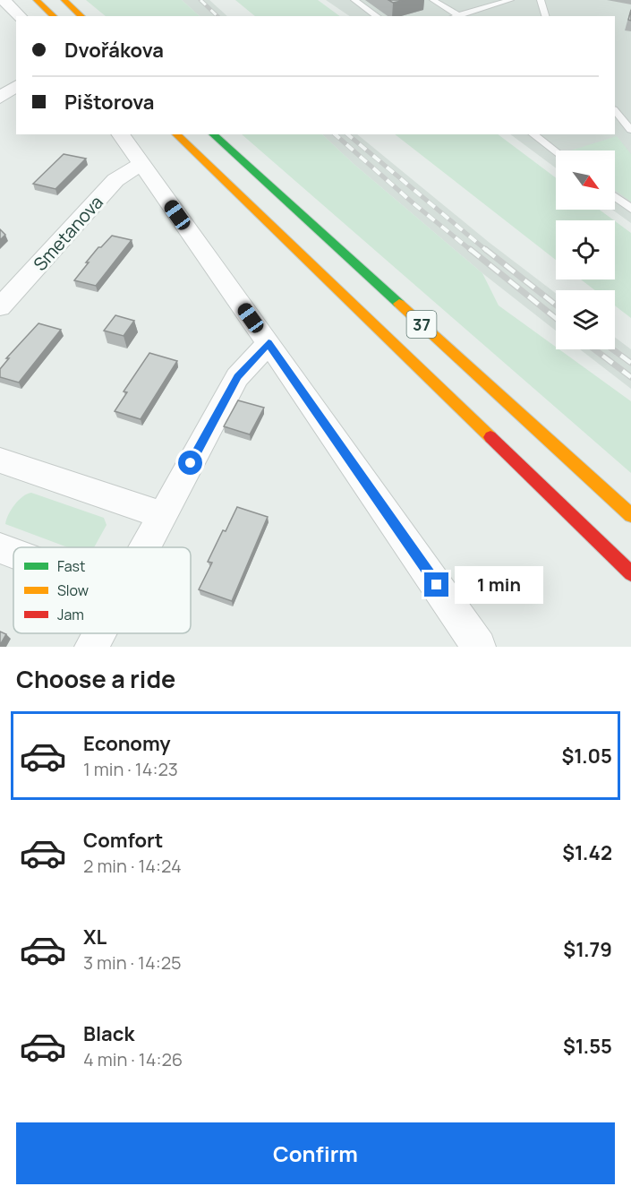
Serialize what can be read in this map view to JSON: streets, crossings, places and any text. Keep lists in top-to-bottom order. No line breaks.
{"streets":{"highway":["37"],"street":["Smetanova"]},"legend":["Fast","Slow","Jam"],"north":"bottom right","page":{"banner":["Dvořákova","Pištorova"],"bubble":"1 min","heading":"Choose a ride","list":[{"name":"Economy","note":"1 min · 14:23","value":"$1.05"},{"name":"Comfort","note":"2 min · 14:24","value":"$1.42"},{"name":"XL","note":"3 min · 14:25","value":"$1.79"},{"name":"Black","note":"4 min · 14:26","value":"$1.55"}],"buttons":"Confirm"}}
